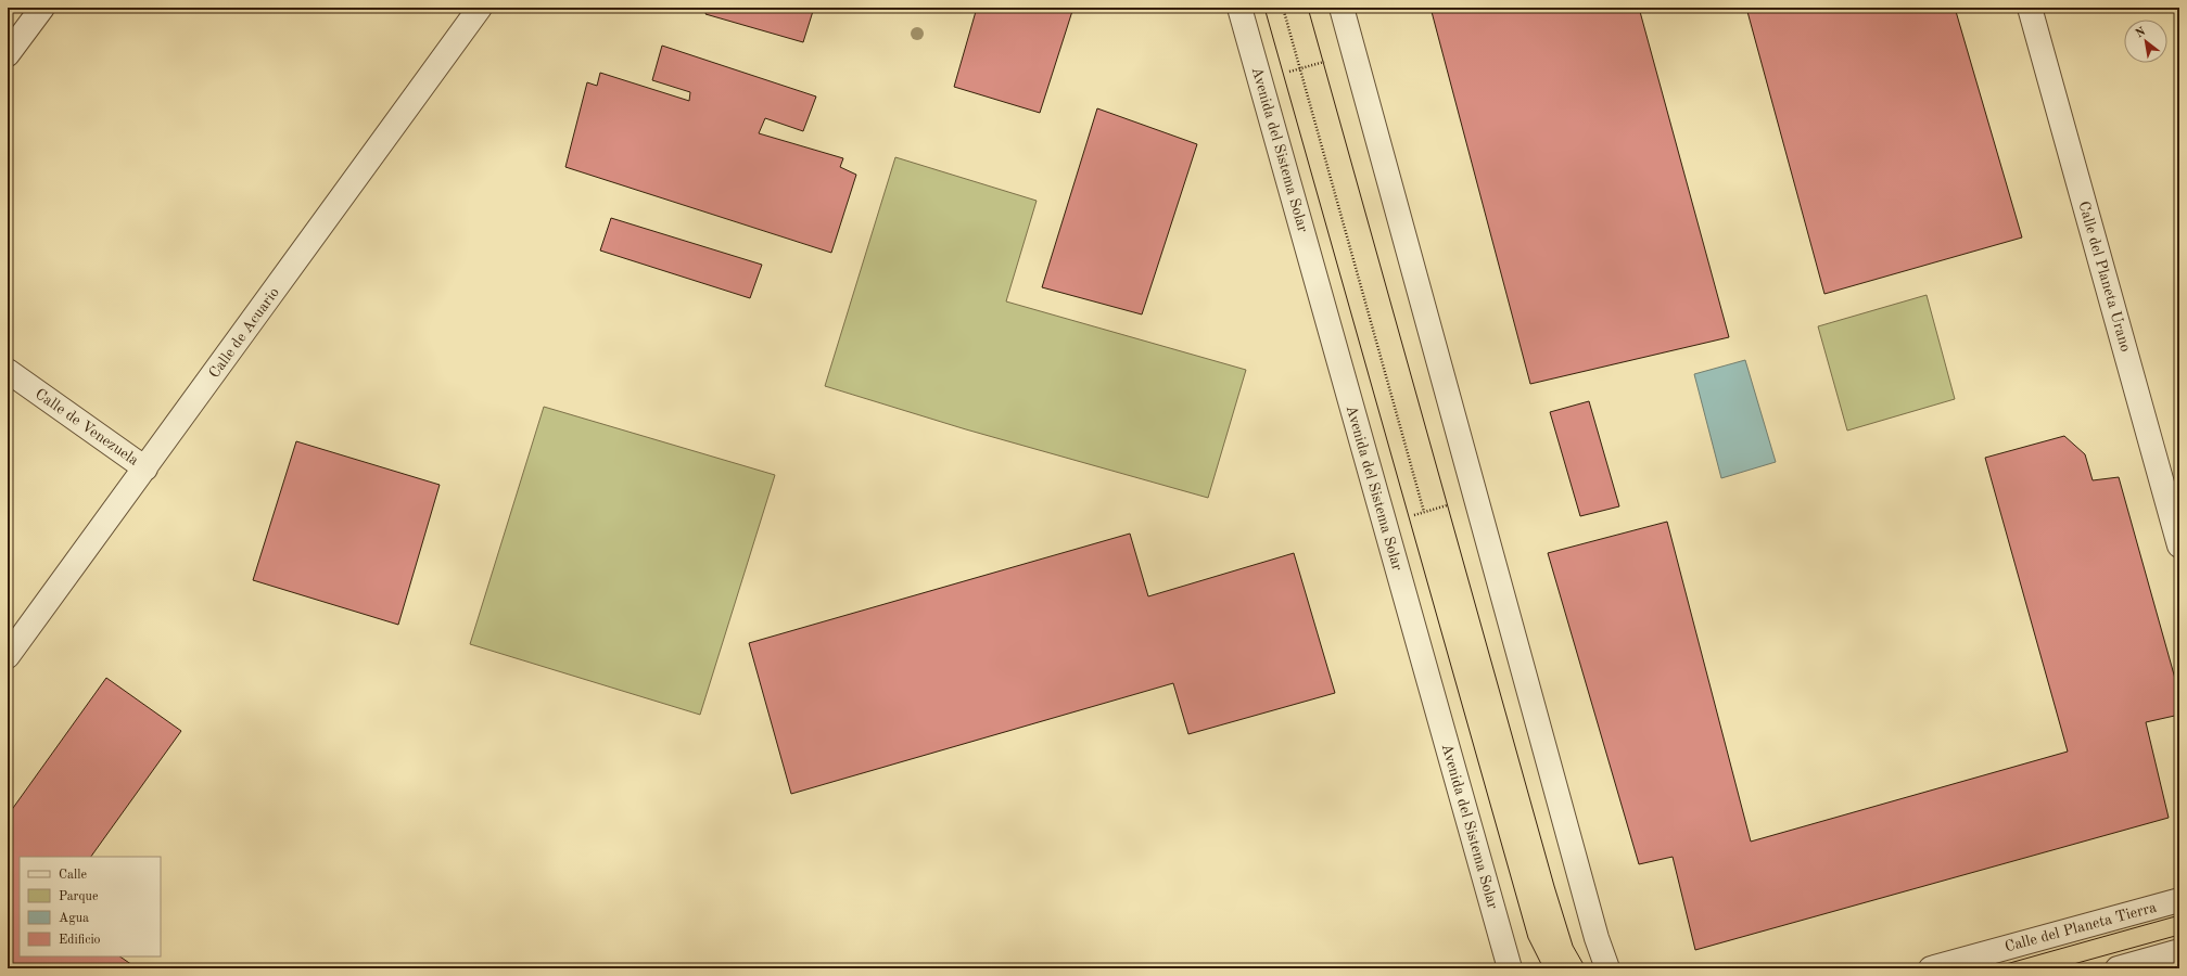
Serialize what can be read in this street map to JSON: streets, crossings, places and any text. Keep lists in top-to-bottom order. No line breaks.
{"streets":{"street":["Avenida del Sistema Solar","Calle del Planeta Urano","Calle de Acuario","Calle de Venezuela","Calle del Planeta Tierra"]},"crossings":[["Calle de Acuario","Calle de Venezuela"]],"legend":["Calle","Parque","Agua","Edificio"],"north":"top left"}
